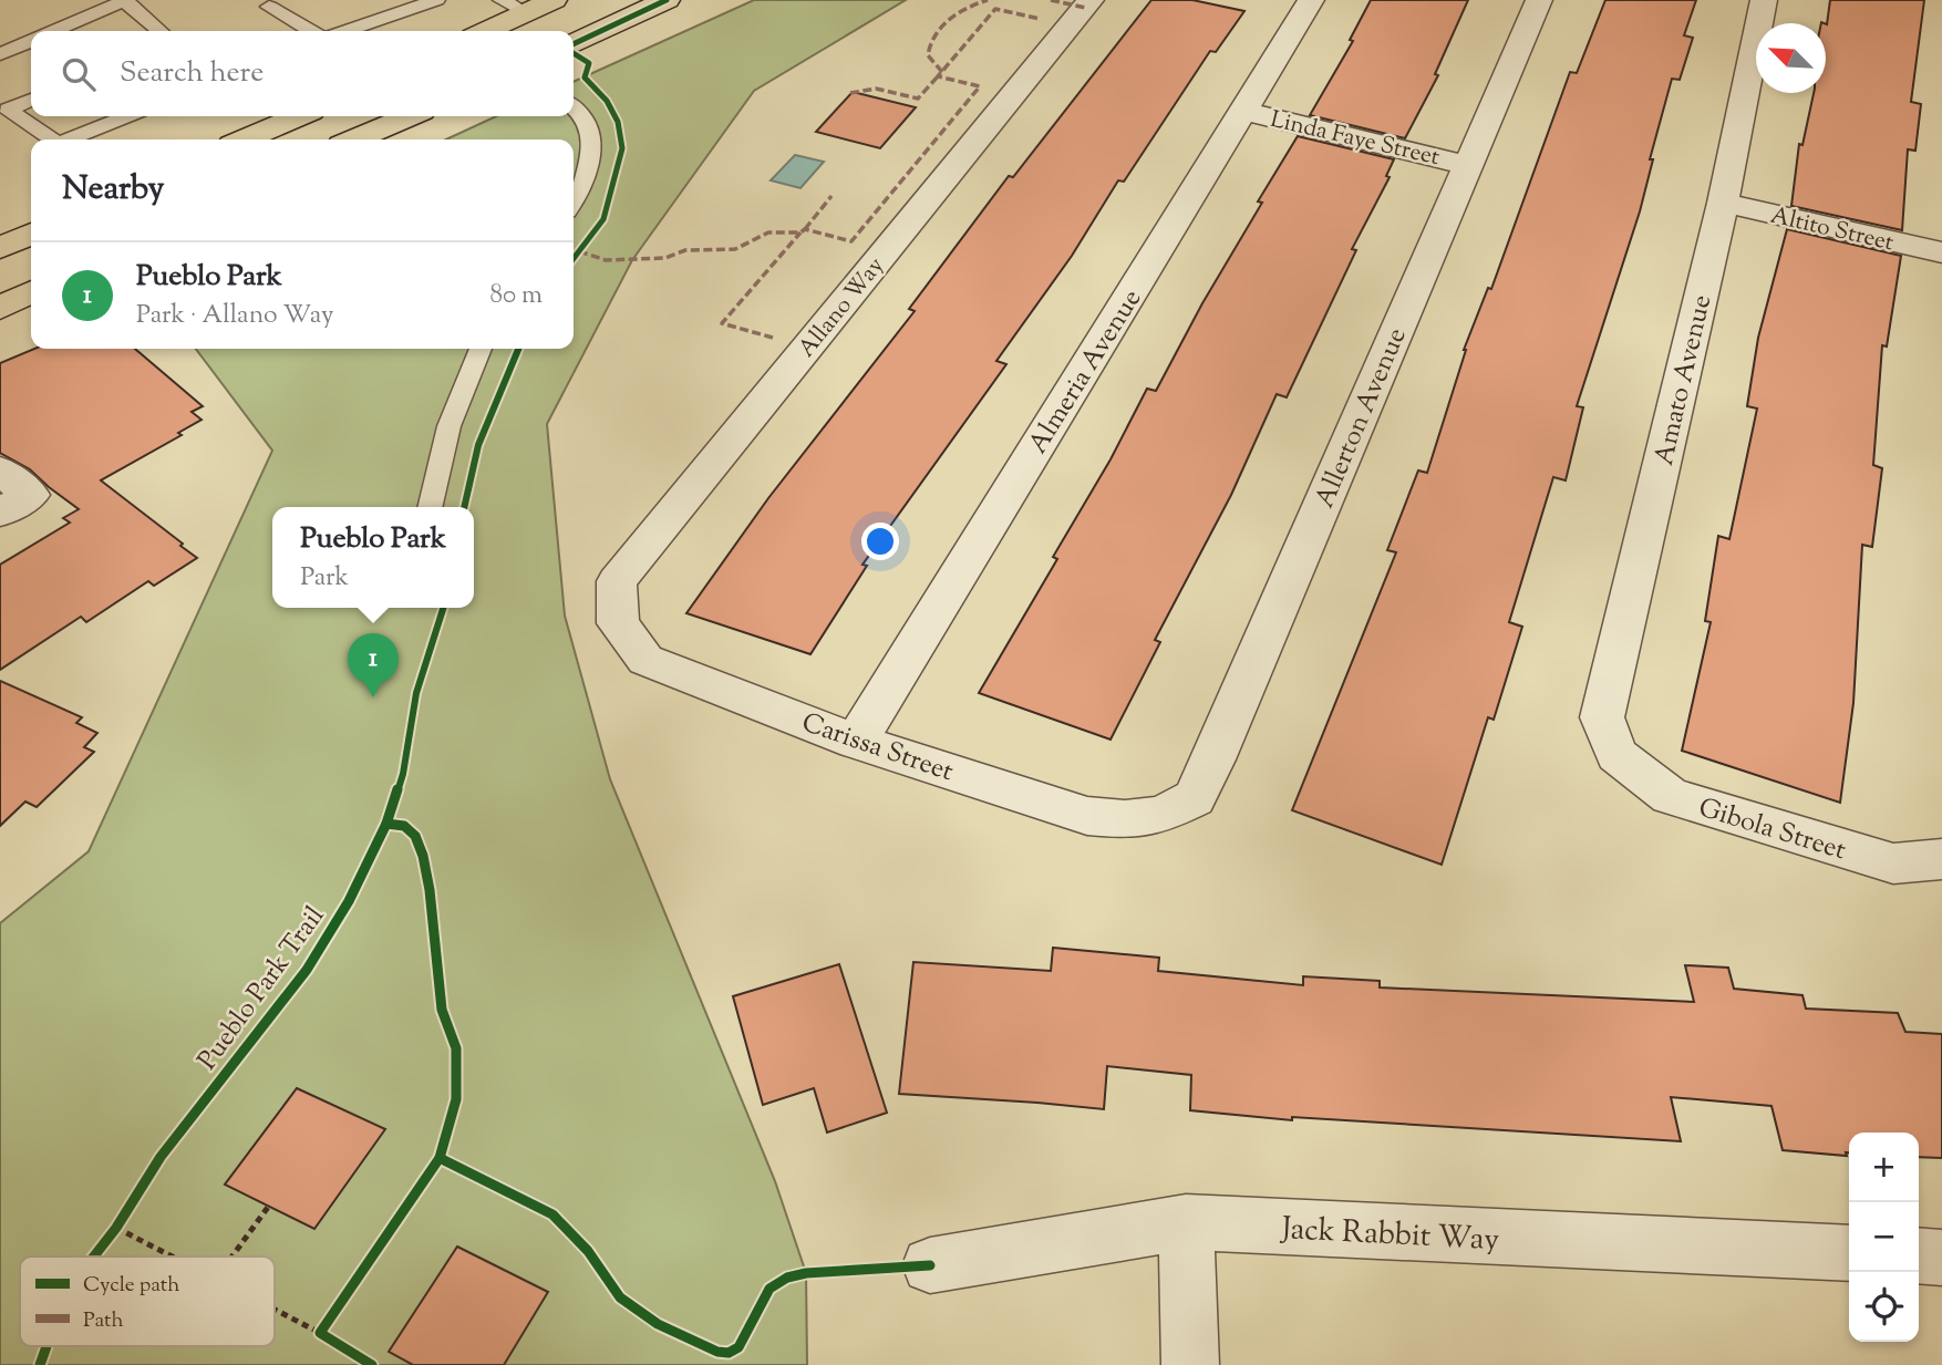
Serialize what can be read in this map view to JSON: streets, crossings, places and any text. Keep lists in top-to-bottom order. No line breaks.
{"streets":{"street":["Linda Faye Street","Altito Street","Allano Way","Almeria Avenue","Amato Avenue","Allerton Avenue","Carissa Street","Gibola Street","Jack Rabbit Way"],"cycle path":["Pueblo Park Trail"]},"crossings":[["Linda Faye Street","Almeria Avenue"],["Linda Faye Street","Allerton Avenue"],["Altito Street","Amato Avenue"],["Allano Way","Carissa Street"],["Almeria Avenue","Carissa Street"],["Amato Avenue","Gibola Street"],["Allerton Avenue","Carissa Street"]],"legend":["Cycle path","Path"],"north":"top left","page":{"search":"Search here","heading":"Nearby","list":[{"mark":"1","name":"Pueblo Park","note":"Park · Allano Way","value":"80 m"}],"popup":["Pueblo Park","Park"],"pins":"1","map_buttons":["+","−"]}}
